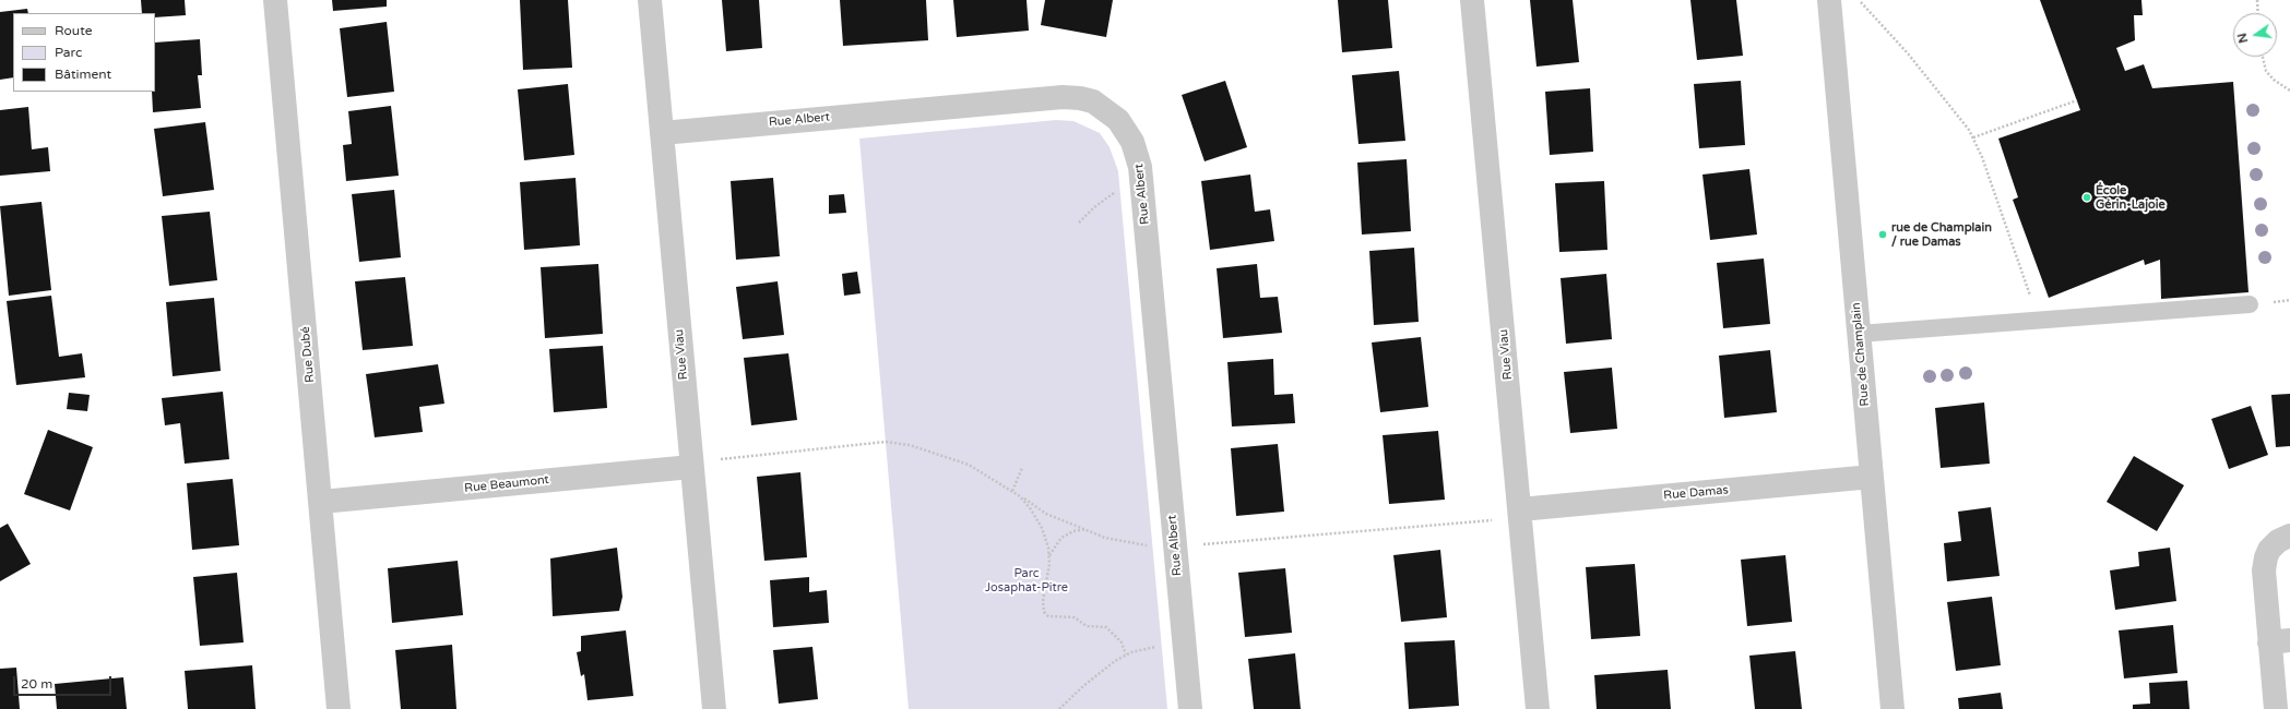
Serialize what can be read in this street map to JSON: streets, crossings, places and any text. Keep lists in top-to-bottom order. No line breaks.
{"streets":{"street":["Rue Albert","Rue Dubé","Rue Viau","Rue de Champlain","Rue Beaumont","Rue Damas"]},"crossings":[["Rue Albert","Rue Viau"],["Rue Dubé","Rue Beaumont"],["Rue Viau","Rue Beaumont"],["Rue Viau","Rue Damas"],["Rue de Champlain","Rue Damas"]],"parks":["Parc Josaphat-Pitre"],"places":["École Gérin-Lajoie","rue de Champlain / rue Damas"],"legend":["Route","Parc","Bâtiment"],"scale_bar":"20 m","north":"left"}
